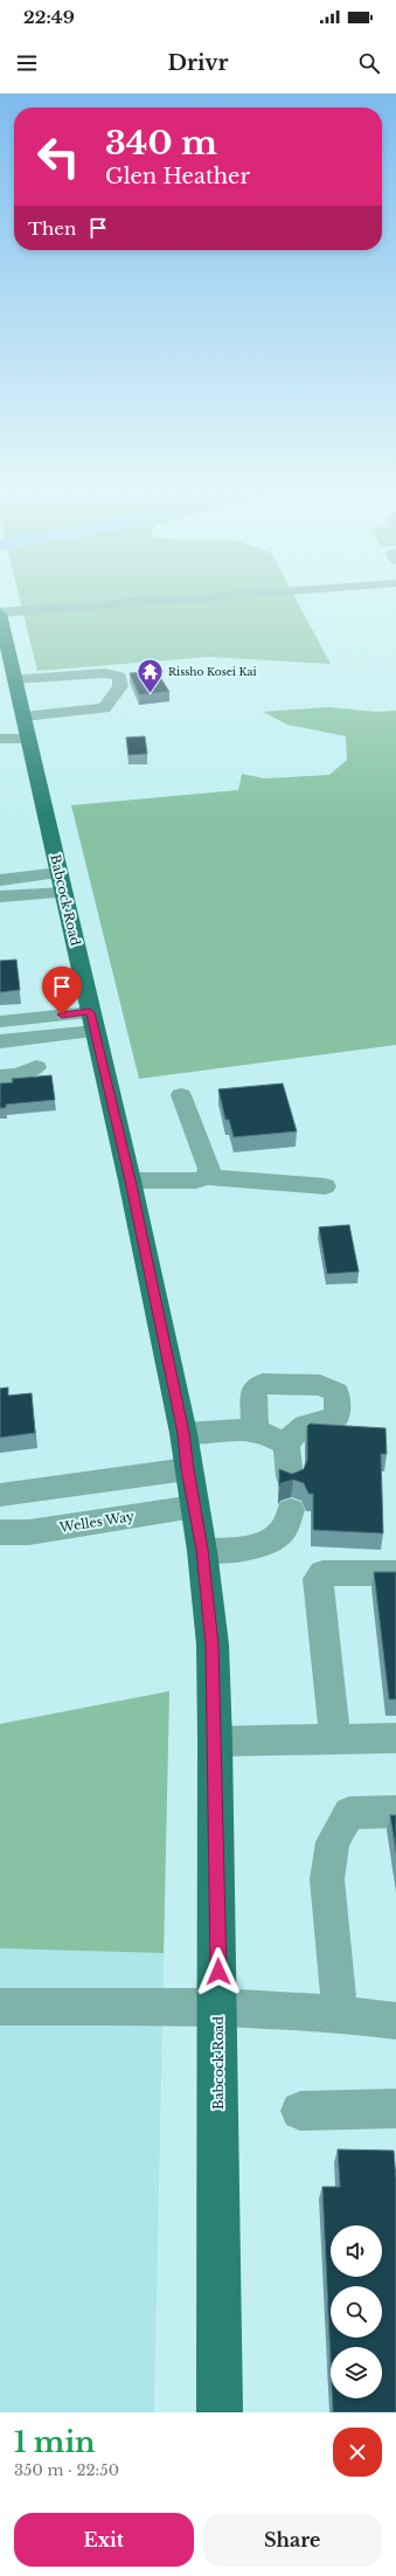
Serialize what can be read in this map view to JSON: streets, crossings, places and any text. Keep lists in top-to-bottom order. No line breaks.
{"streets":{"main road":["Babcock Road"],"street":["Welles Way"]},"crossings":[["Babcock Road","Welles Way"]],"places":{"temple":["Rissho Kosei Kai"]},"page":{"status":"22:49","header":"Drivr","turn":["340 m","Glen Heather"],"then":"Then","heading":["1 min","350 m · 22:50"],"buttons":["Exit","Share"]}}
